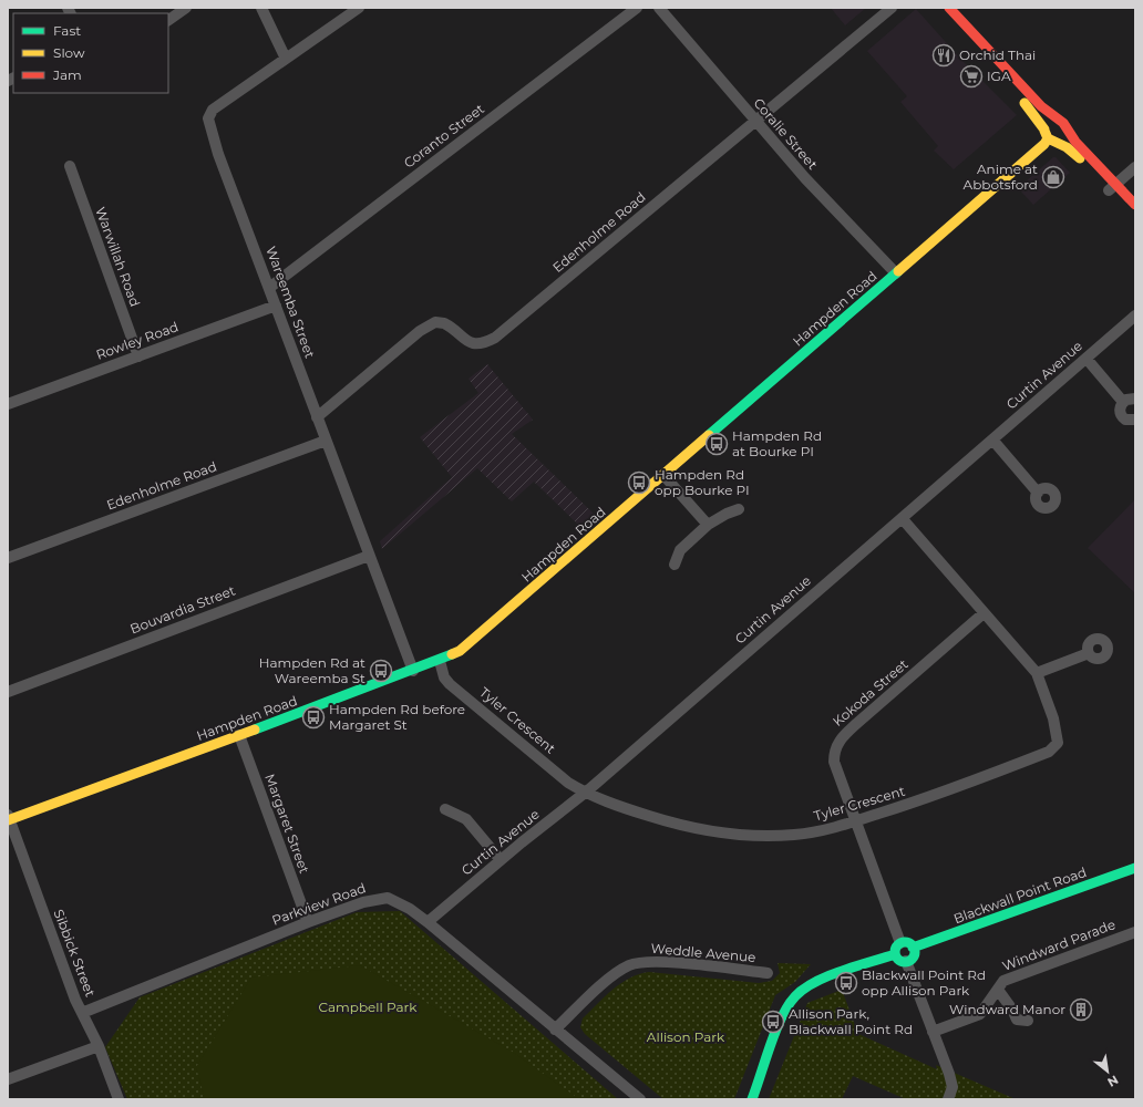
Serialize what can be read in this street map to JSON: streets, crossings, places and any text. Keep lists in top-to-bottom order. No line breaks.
{"streets":{"main road":["Hampden Road","Blackwall Point Road"],"street":["Coralie Street","Coranto Street","Edenholme Road","Warwillah Road","Wareemba Street","Rowley Road","Curtin Avenue","Bouvardia Street","Kokoda Street","Tyler Crescent","Margaret Street","Parkview Road","Windward Parade","Sibbick Street","Weddle Avenue"]},"crossings":[["Coralie Street","Edenholme Road"],["Coralie Street","Hampden Road"],["Coranto Street","Wareemba Street"],["Edenholme Road","Wareemba Street"],["Warwillah Road","Rowley Road"],["Wareemba Street","Hampden Road"],["Wareemba Street","Rowley Road"],["Wareemba Street","Bouvardia Street"],["Hampden Road","Tyler Crescent"],["Hampden Road","Margaret Street"],["Hampden Road","Sibbick Street"],["Curtin Avenue","Tyler Crescent"],["Curtin Avenue","Parkview Road"],["Kokoda Street","Tyler Crescent"],["Kokoda Street","Blackwall Point Road"],["Margaret Street","Parkview Road"],["Parkview Road","Sibbick Street"],["Parkview Road","Weddle Avenue"]],"parks":["Campbell Park","Allison Park"],"places":{"restaurant":["Orchid Thai"],"supermarket":["IGA"],"shop":["Anime at Abbotsford"],"bus stop":["Hampden Rd at Bourke Pl","Hampden Rd opp Bourke Pl","Hampden Rd at Wareemba St","Hampden Rd before Margaret St","Blackwall Point Rd opp Allison Park","Allison Park, Blackwall Point Rd"],"building":["Windward Manor"]},"legend":["Fast","Slow","Jam"],"north":"bottom right"}
